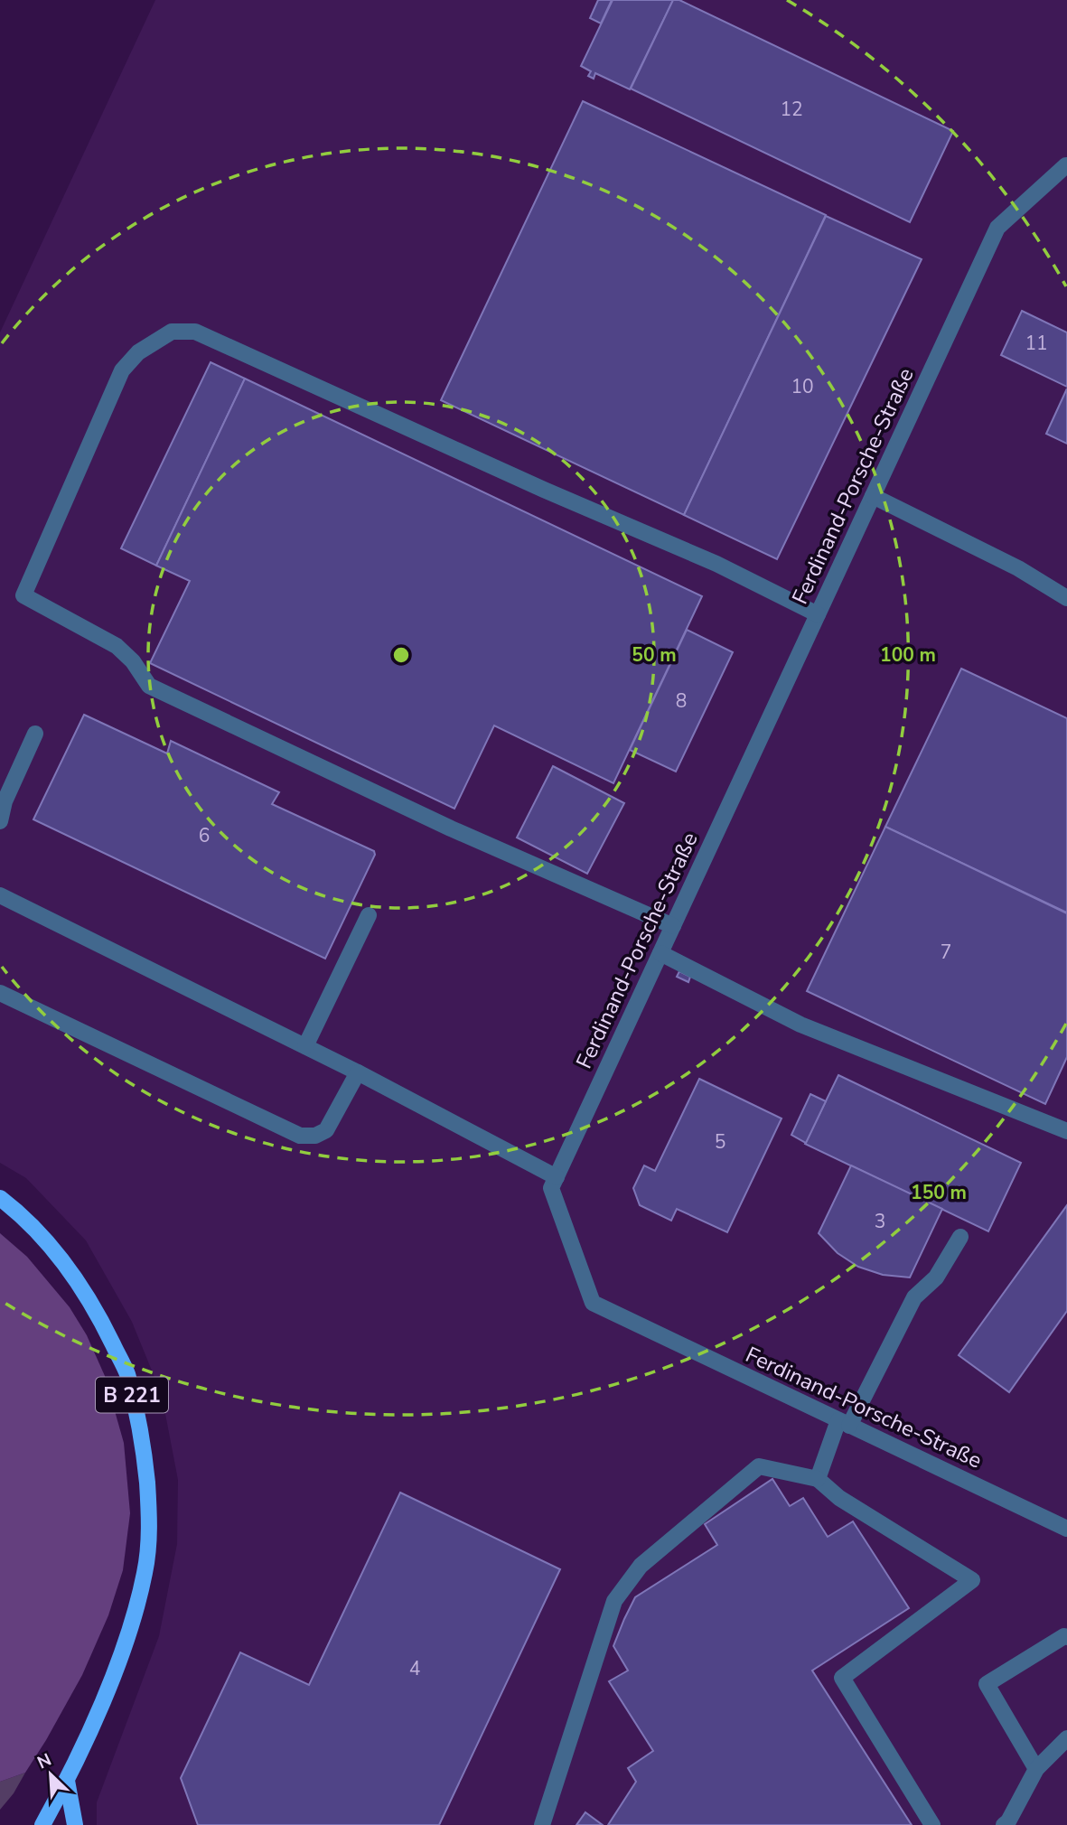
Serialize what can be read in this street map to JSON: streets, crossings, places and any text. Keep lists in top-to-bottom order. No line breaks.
{"streets":{"main road":["B 221"],"street":["Ferdinand-Porsche-Straße"]},"house_numbers":["12","11","10","8","6","7","5","3","4"],"north":"top left","rings":["50 m","100 m","150 m"]}
